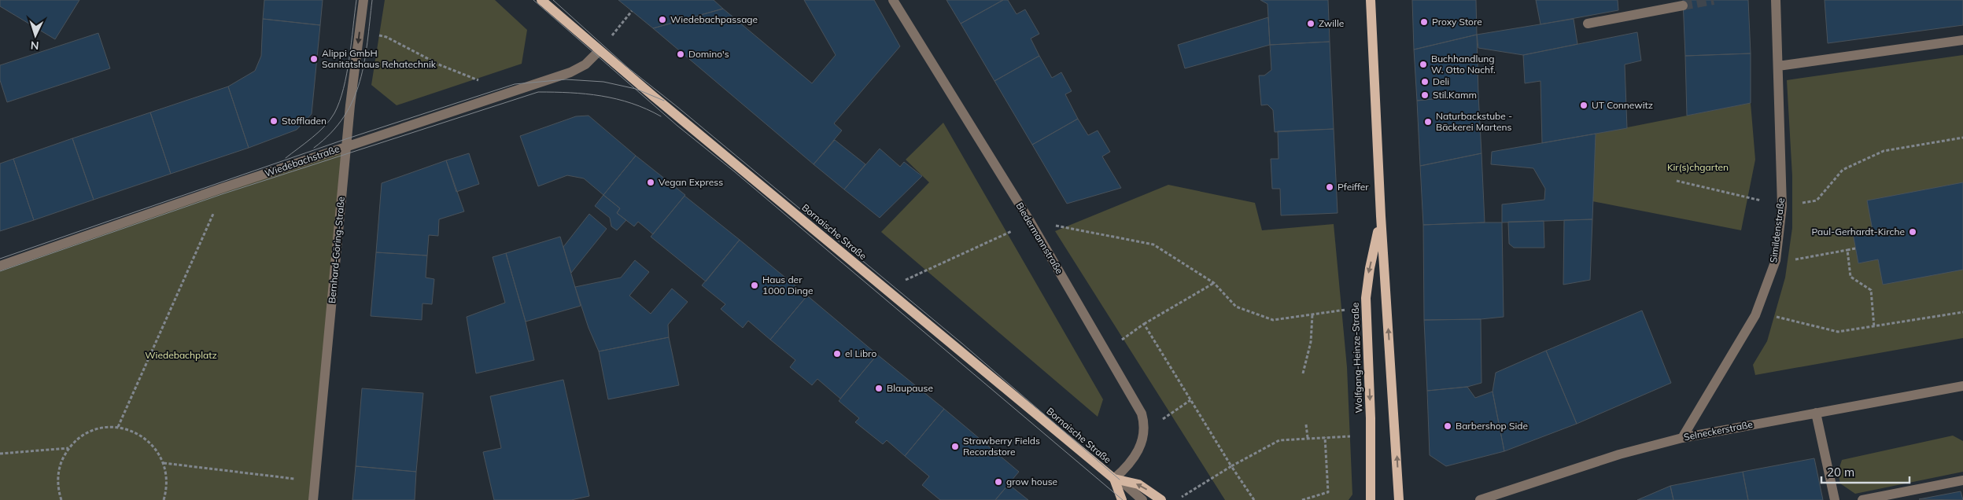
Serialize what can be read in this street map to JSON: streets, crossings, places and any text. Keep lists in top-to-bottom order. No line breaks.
{"streets":{"main road":["Bornaische Straße","Wolfgang-Heinze-Straße"],"street":["Wiedebachstraße","Simildenstraße","Biedermannstraße","Bernhard-Göring-Straße","Selneckerstraße"]},"crossings":[["Wiedebachstraße","Bornaische Straße"],["Wiedebachstraße","Bernhard-Göring-Straße"],["Simildenstraße","Selneckerstraße"],["Bornaische Straße","Biedermannstraße"]],"parks":["Kir(s)chgarten","Wiedebachplatz"],"places":["Wiedebachpassage","Proxy Store","Zwille","Domino's","Alippi GmbH Sanitätshaus Rehatechnik","Buchhandlung W. Otto Nachf.","Deli","Stil.Kamm","UT Connewitz","Stoffladen","Naturbackstube - Bäckerei Martens","Vegan Express","Pfeiffer","Paul-Gerhardt-Kirche","Haus der 1000 Dinge","el Libro","Blaupause","Barbershop Side","Strawberry Fields Recordstore","grow house"],"scale_bar":"20 m","north":"bottom"}
